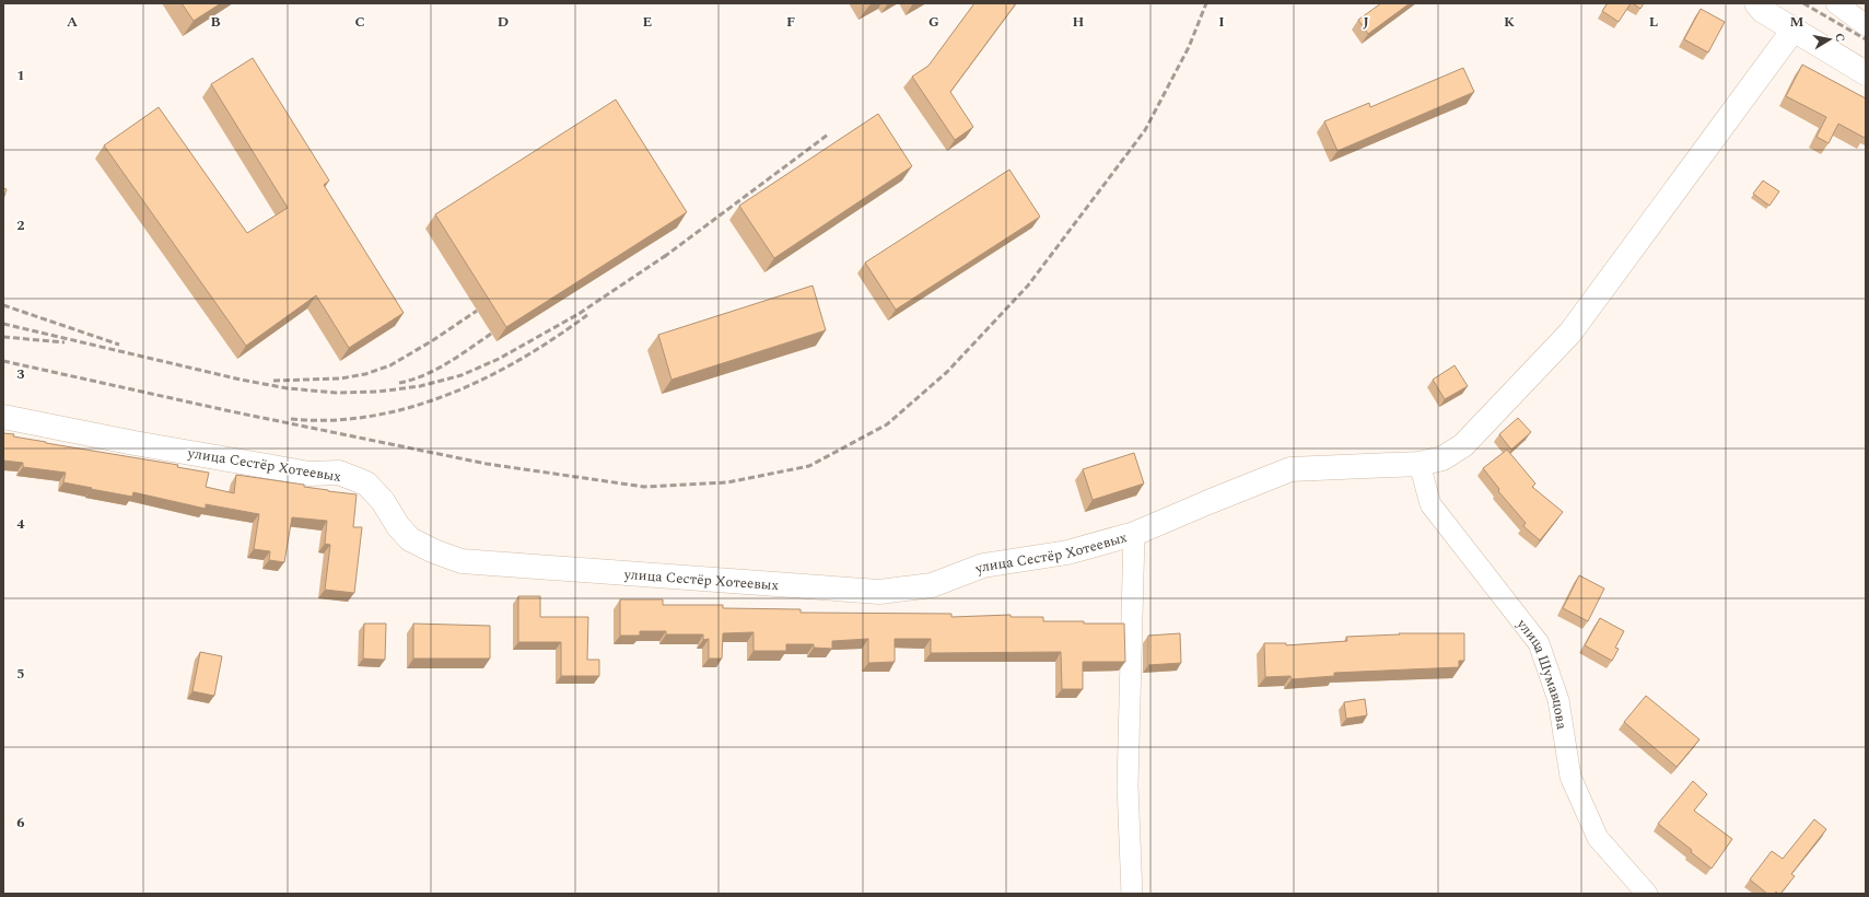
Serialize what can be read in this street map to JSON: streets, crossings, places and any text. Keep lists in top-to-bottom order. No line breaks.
{"streets":{"street":["улица Сестёр Хотеевых","улица Шумавцова"]},"crossings":[["улица Сестёр Хотеевых","улица Шумавцова"]],"north":"right","grid":{"columns":["A","B","C","D","E","F","G","H","I","J","K","L","M"],"rows":["1","2","3","4","5","6"]}}
